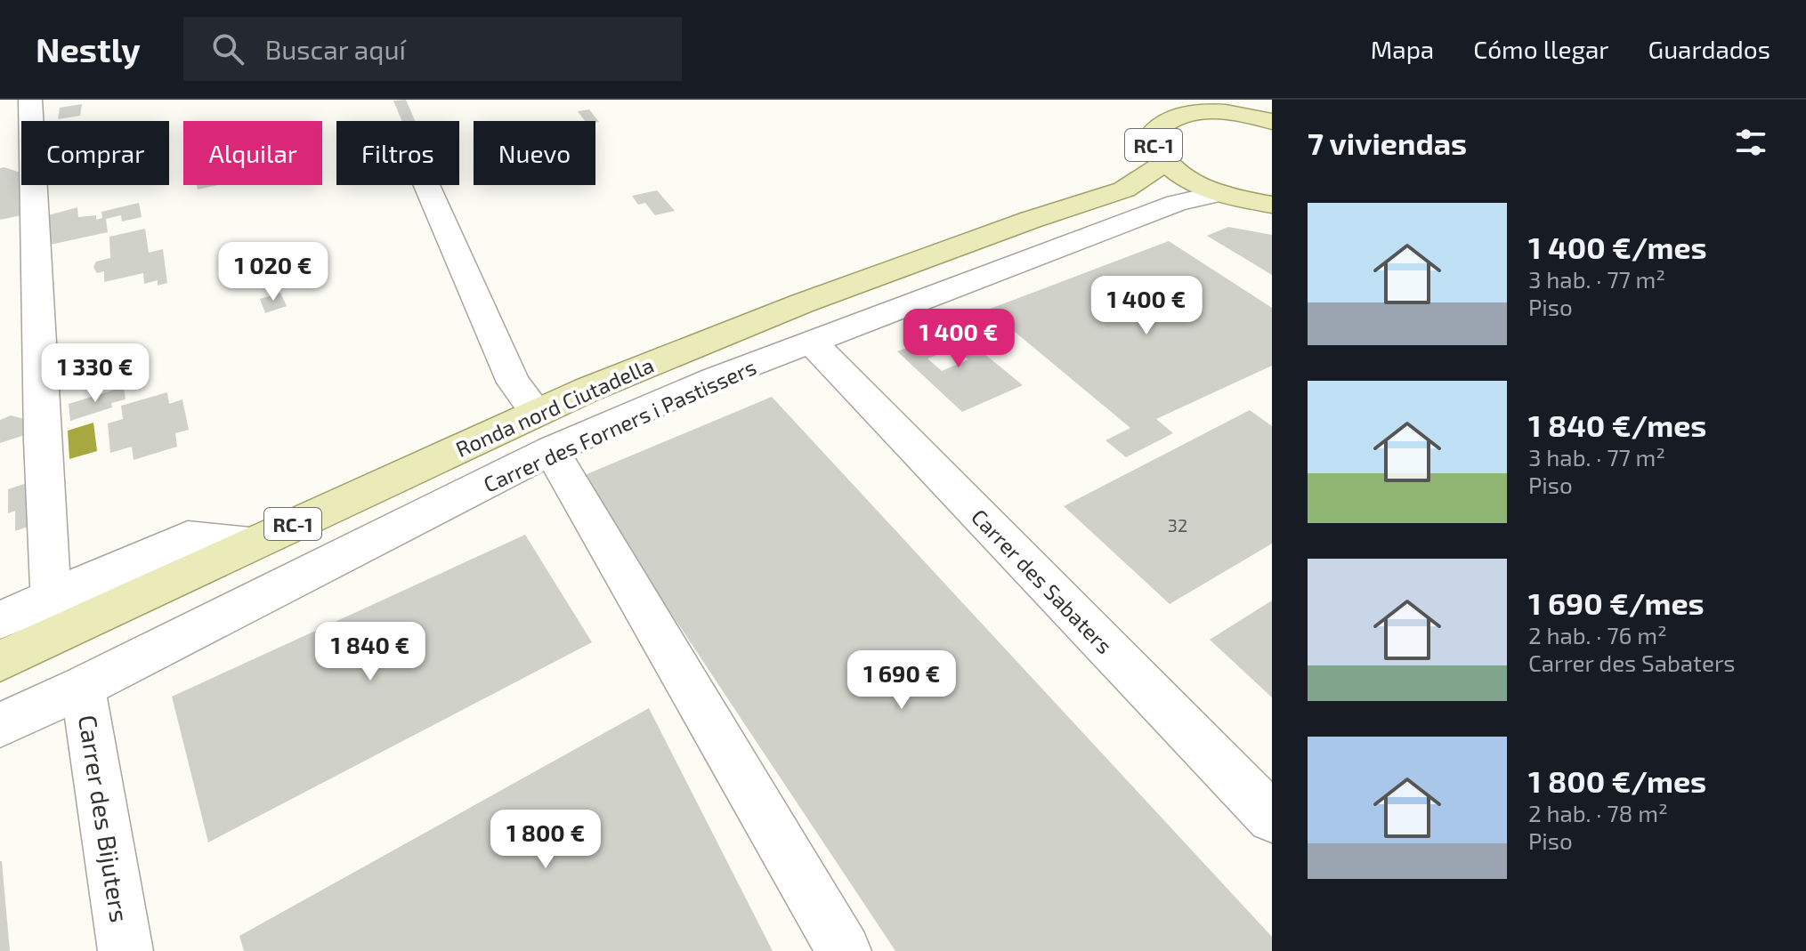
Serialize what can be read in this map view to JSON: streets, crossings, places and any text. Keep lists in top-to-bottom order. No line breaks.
{"streets":{"main road":["RC-1","Ronda nord Ciutadella"],"street":["Carrer des Forners i Pastissers","Carrer des Sabaters","Carrer des Bijuters"]},"crossings":[["RC-1","Ronda nord Ciutadella"],["RC-1","Carrer des Forners i Pastissers"],["Ronda nord Ciutadella","Carrer des Forners i Pastissers"],["Carrer des Forners i Pastissers","Carrer des Sabaters"],["Carrer des Forners i Pastissers","Carrer des Bijuters"]],"house_numbers":["32"],"page":{"header":"Nestly","search":"Buscar aquí","nav":["Mapa","Cómo llegar","Guardados"],"heading":"7 viviendas","chip":["Comprar","Alquilar","Filtros","Nuevo"],"list":[{"name":"1 400 €/mes","note":"3 hab. · 77 m² · Piso"},{"name":"1 840 €/mes","note":"3 hab. · 77 m² · Piso"},{"name":"1 690 €/mes","note":"2 hab. · 76 m² · Carrer des Sabaters"},{"name":"1 800 €/mes","note":"2 hab. · 78 m² · Piso"}],"price":["1 020 €","1 400 €","1 400 €","1 330 €","1 840 €","1 690 €","1 800 €"]}}
